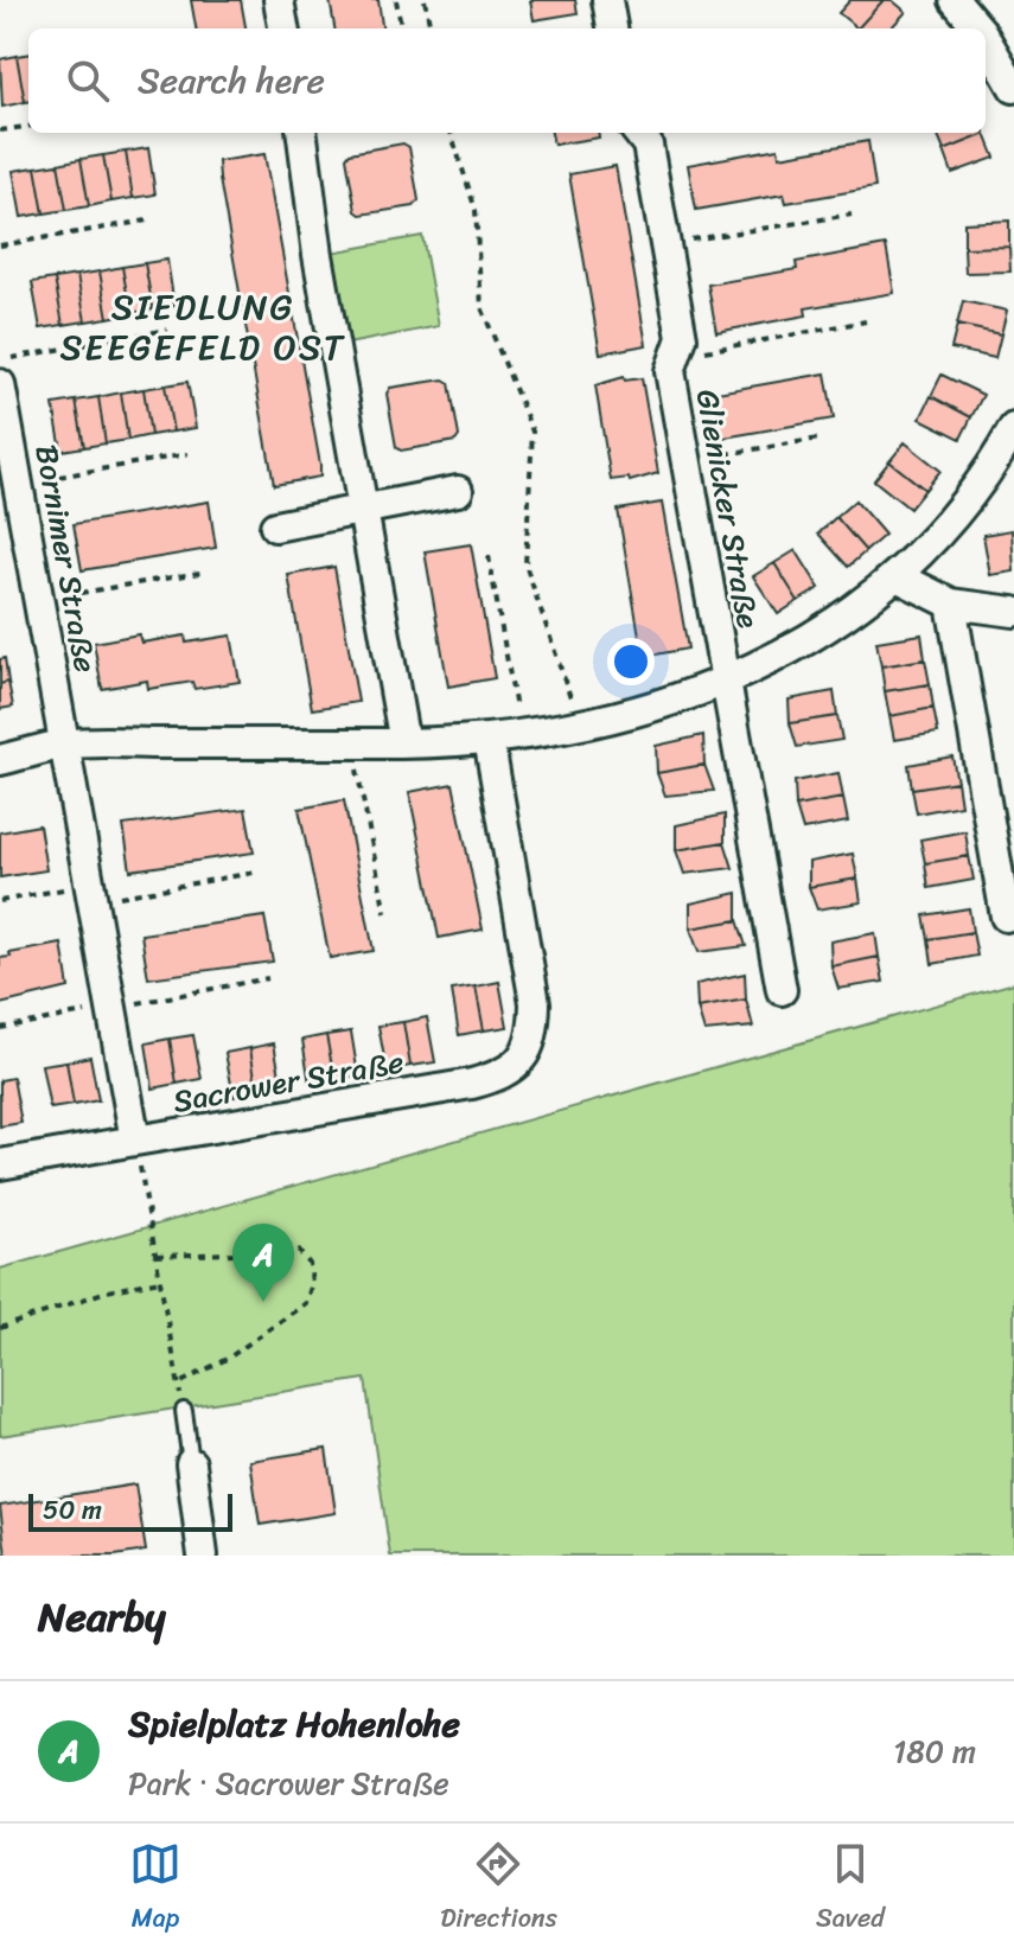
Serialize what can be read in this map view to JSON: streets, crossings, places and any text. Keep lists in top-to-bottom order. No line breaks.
{"streets":{"street":["Glienicker Straße","Bornimer Straße","Sacrower Straße"]},"crossings":[["Glienicker Straße","Bornimer Straße"],["Glienicker Straße","Sacrower Straße"],["Bornimer Straße","Sacrower Straße"]],"districts":["SIEDLUNG SEEGEFELD OST"],"scale_bar":"50 m","page":{"search":"Search here","pins":"A","scale":"50 m","heading":"Nearby","list":[{"mark":"A","name":"Spielplatz Hohenlohe","note":"Park · Sacrower Straße","value":"180 m"}],"nav":["Map","Directions","Saved"]}}
